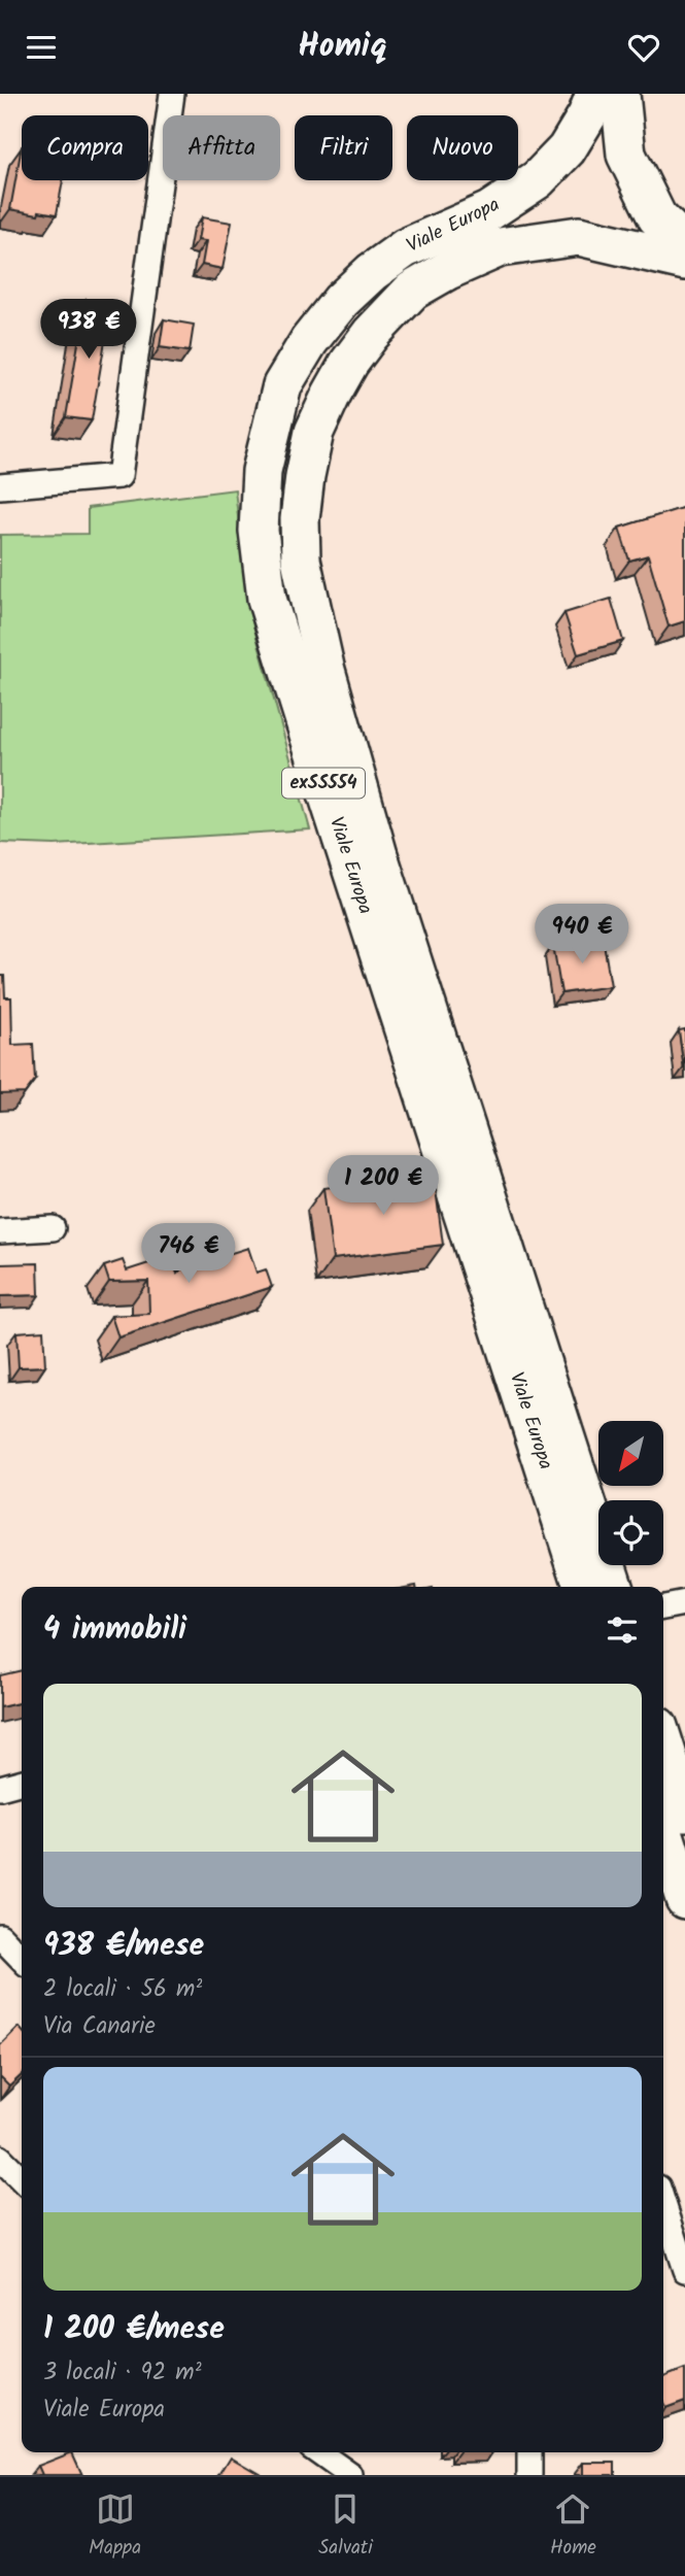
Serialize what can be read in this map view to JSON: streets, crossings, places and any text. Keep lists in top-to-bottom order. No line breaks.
{"streets":{"main road":["Viale Europa","exSS554"]},"north":"bottom left","page":{"header":"Homiq","chip":["Compra","Affitta","Filtri","Nuovo"],"price":["938 €","940 €","1 200 €","746 €"],"heading":"4 immobili","list":[{"name":"938 €/mese","note":"2 locali · 56 m² · Via Canarie"},{"name":"1 200 €/mese","note":"3 locali · 92 m² · Viale Europa"}],"tabs":["Mappa","Salvati","Home"]}}
